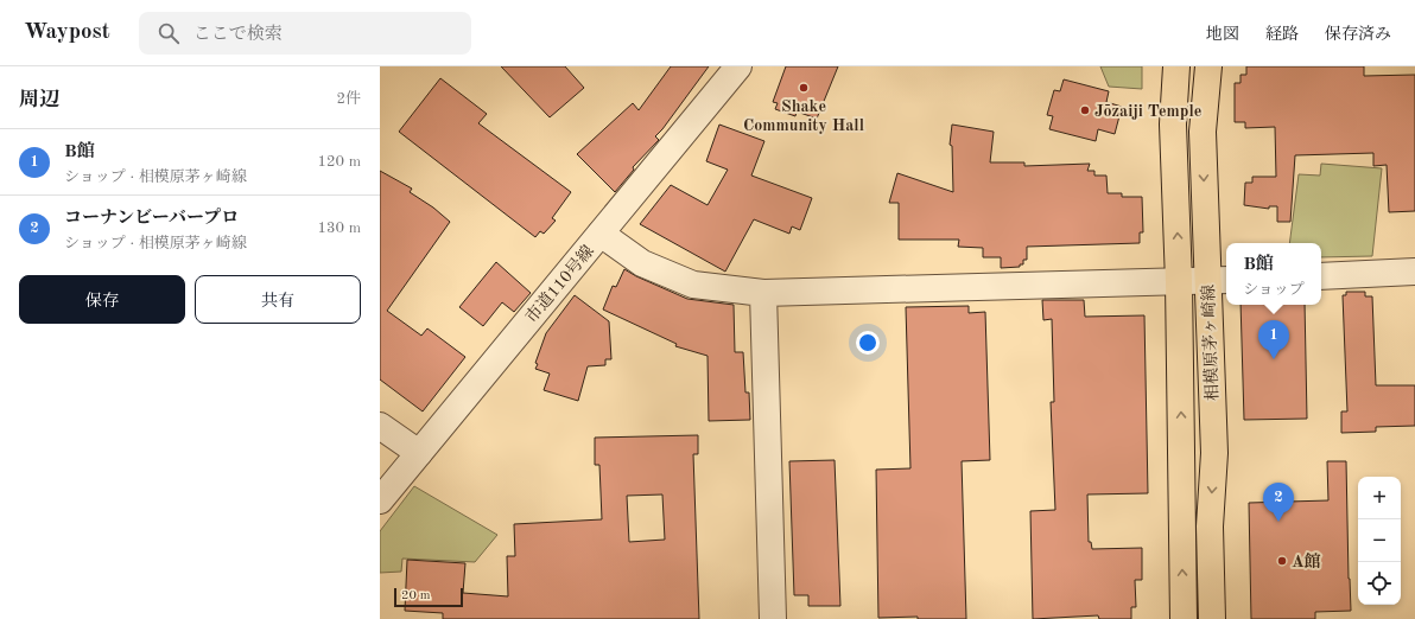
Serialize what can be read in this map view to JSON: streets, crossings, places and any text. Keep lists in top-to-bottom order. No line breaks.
{"streets":{"main road":["相模原茅ヶ崎線"],"street":["市道110号線"]},"places":["Shake Community Hall","Jōzaiji Temple","A館"],"scale_bar":"20 m","page":{"header":"Waypost","search":"ここで検索","nav":["地図","経路","保存済み"],"heading":["周辺","2件"],"list":[{"mark":"1","name":"B館","note":"ショップ · 相模原茅ヶ崎線","value":"120 m"},{"mark":"2","name":"コーナンビーバープロ","note":"ショップ · 相模原茅ヶ崎線","value":"130 m"}],"popup":["B館","ショップ"],"buttons":["保存","共有"],"pins":["1","2"],"map_buttons":["+","−"],"scale":"20 m"}}
